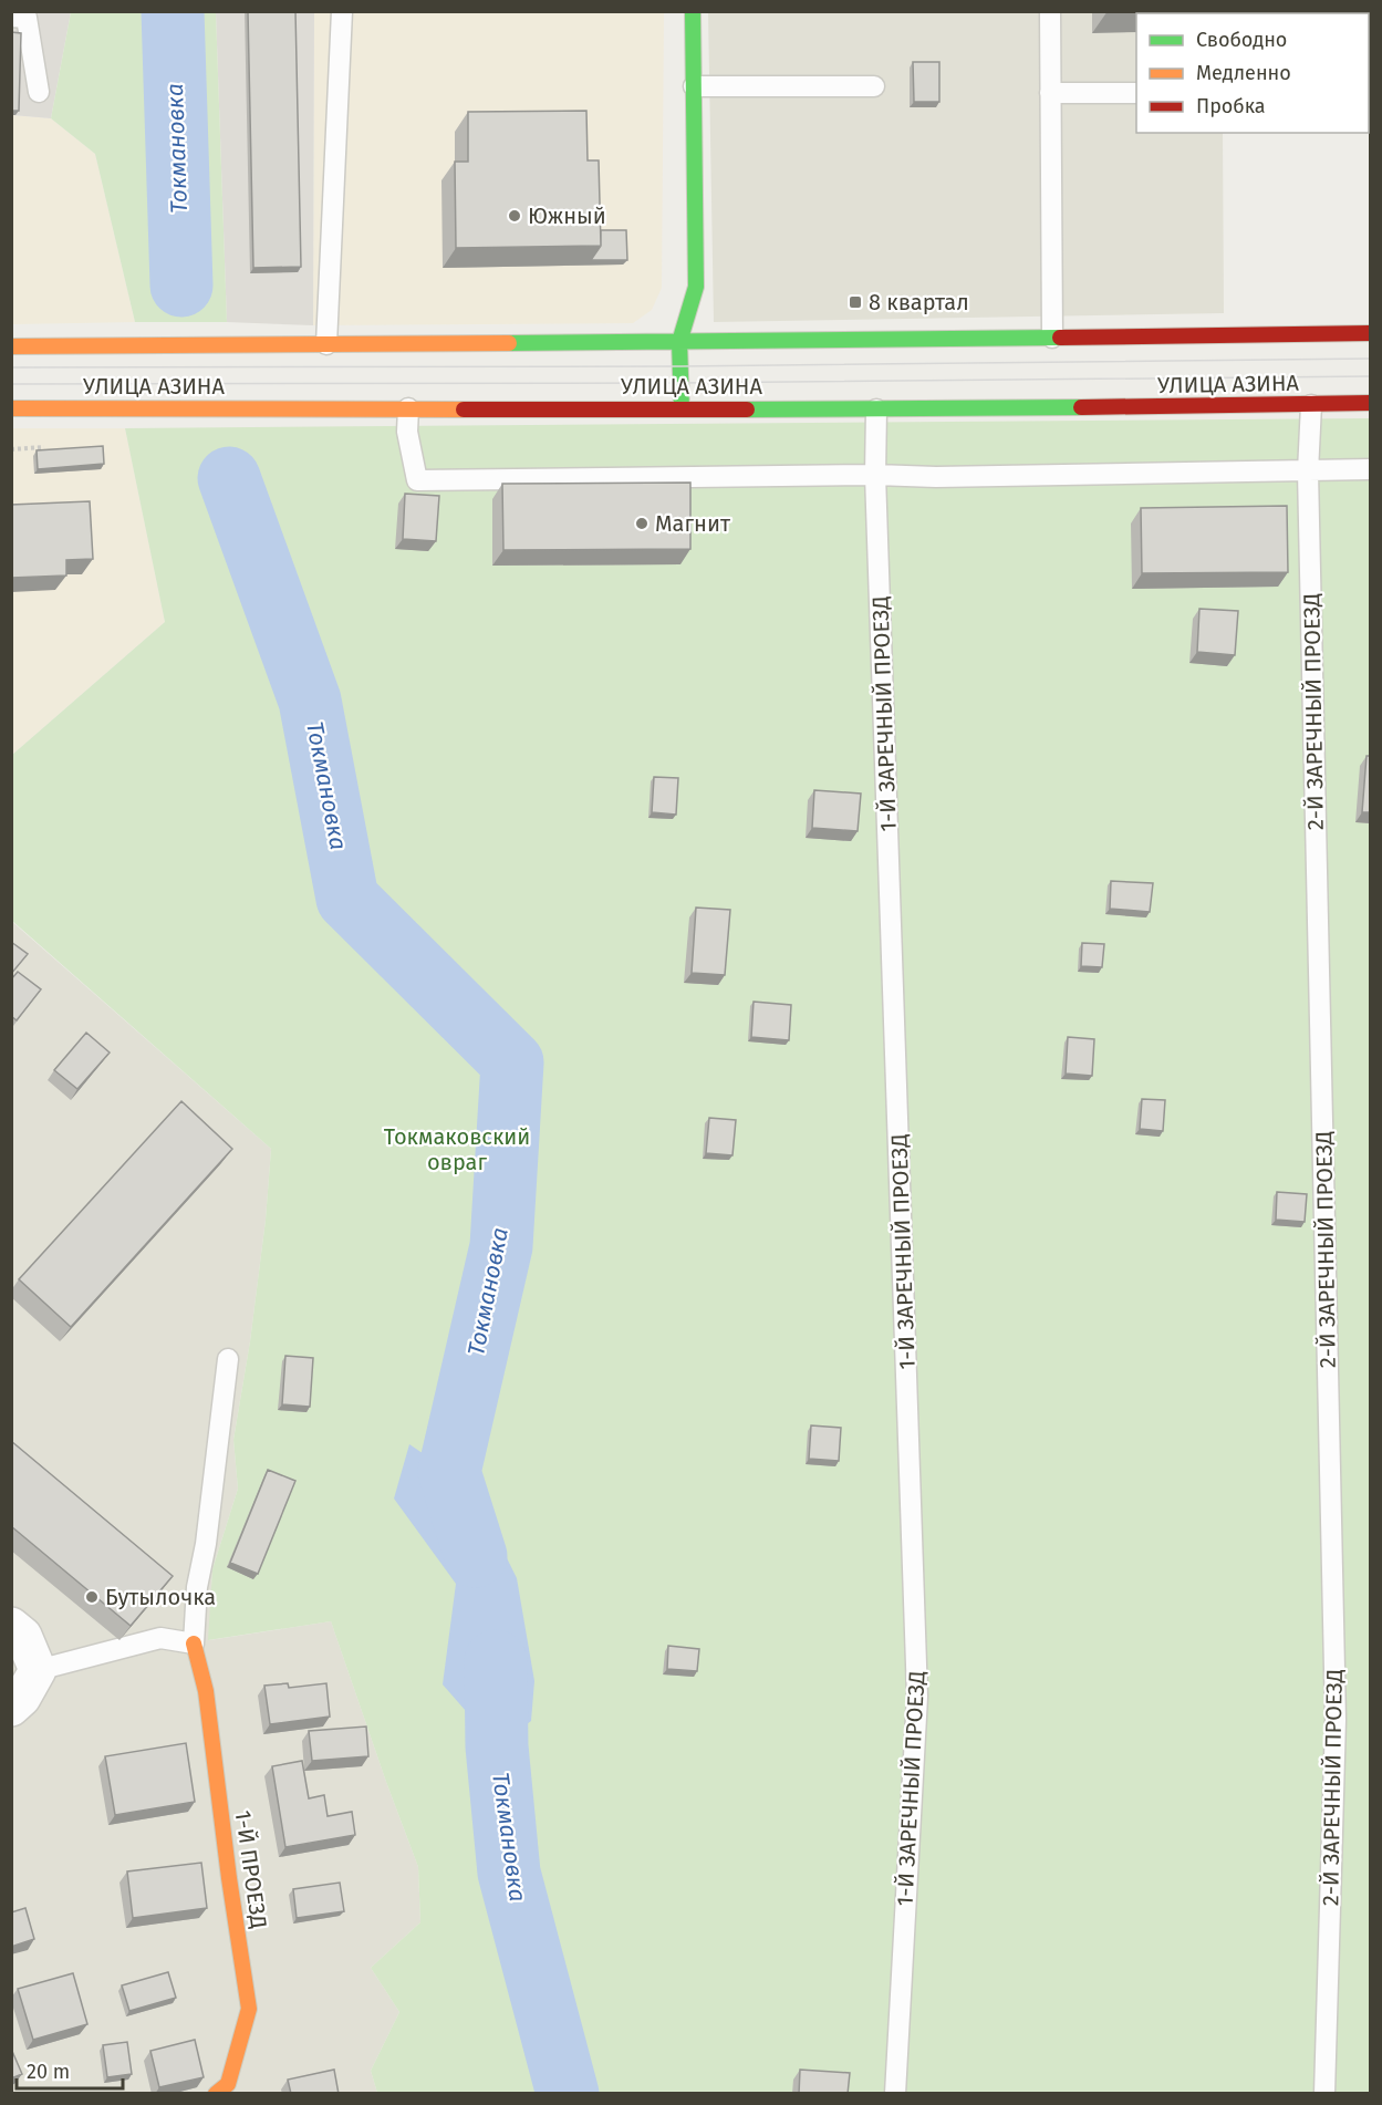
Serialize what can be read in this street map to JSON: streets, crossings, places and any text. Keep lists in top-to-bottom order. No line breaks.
{"streets":{"main road":["УЛИЦА АЗИНА","1-Й ПРОЕЗД"],"lane":["2-Й ЗАРЕЧНЫЙ ПРОЕЗД","1-Й ЗАРЕЧНЫЙ ПРОЕЗД"]},"crossings":[["УЛИЦА АЗИНА","2-Й ЗАРЕЧНЫЙ ПРОЕЗД"],["УЛИЦА АЗИНА","1-Й ЗАРЕЧНЫЙ ПРОЕЗД"]],"water":["Токмановка"],"parks":["Токмаковский овраг"],"places":{"other":["Южный","Магнит","Бутылочка"],"transit":["8 квартал"]},"legend":["Свободно","Медленно","Пробка"],"scale_bar":"20 m"}
